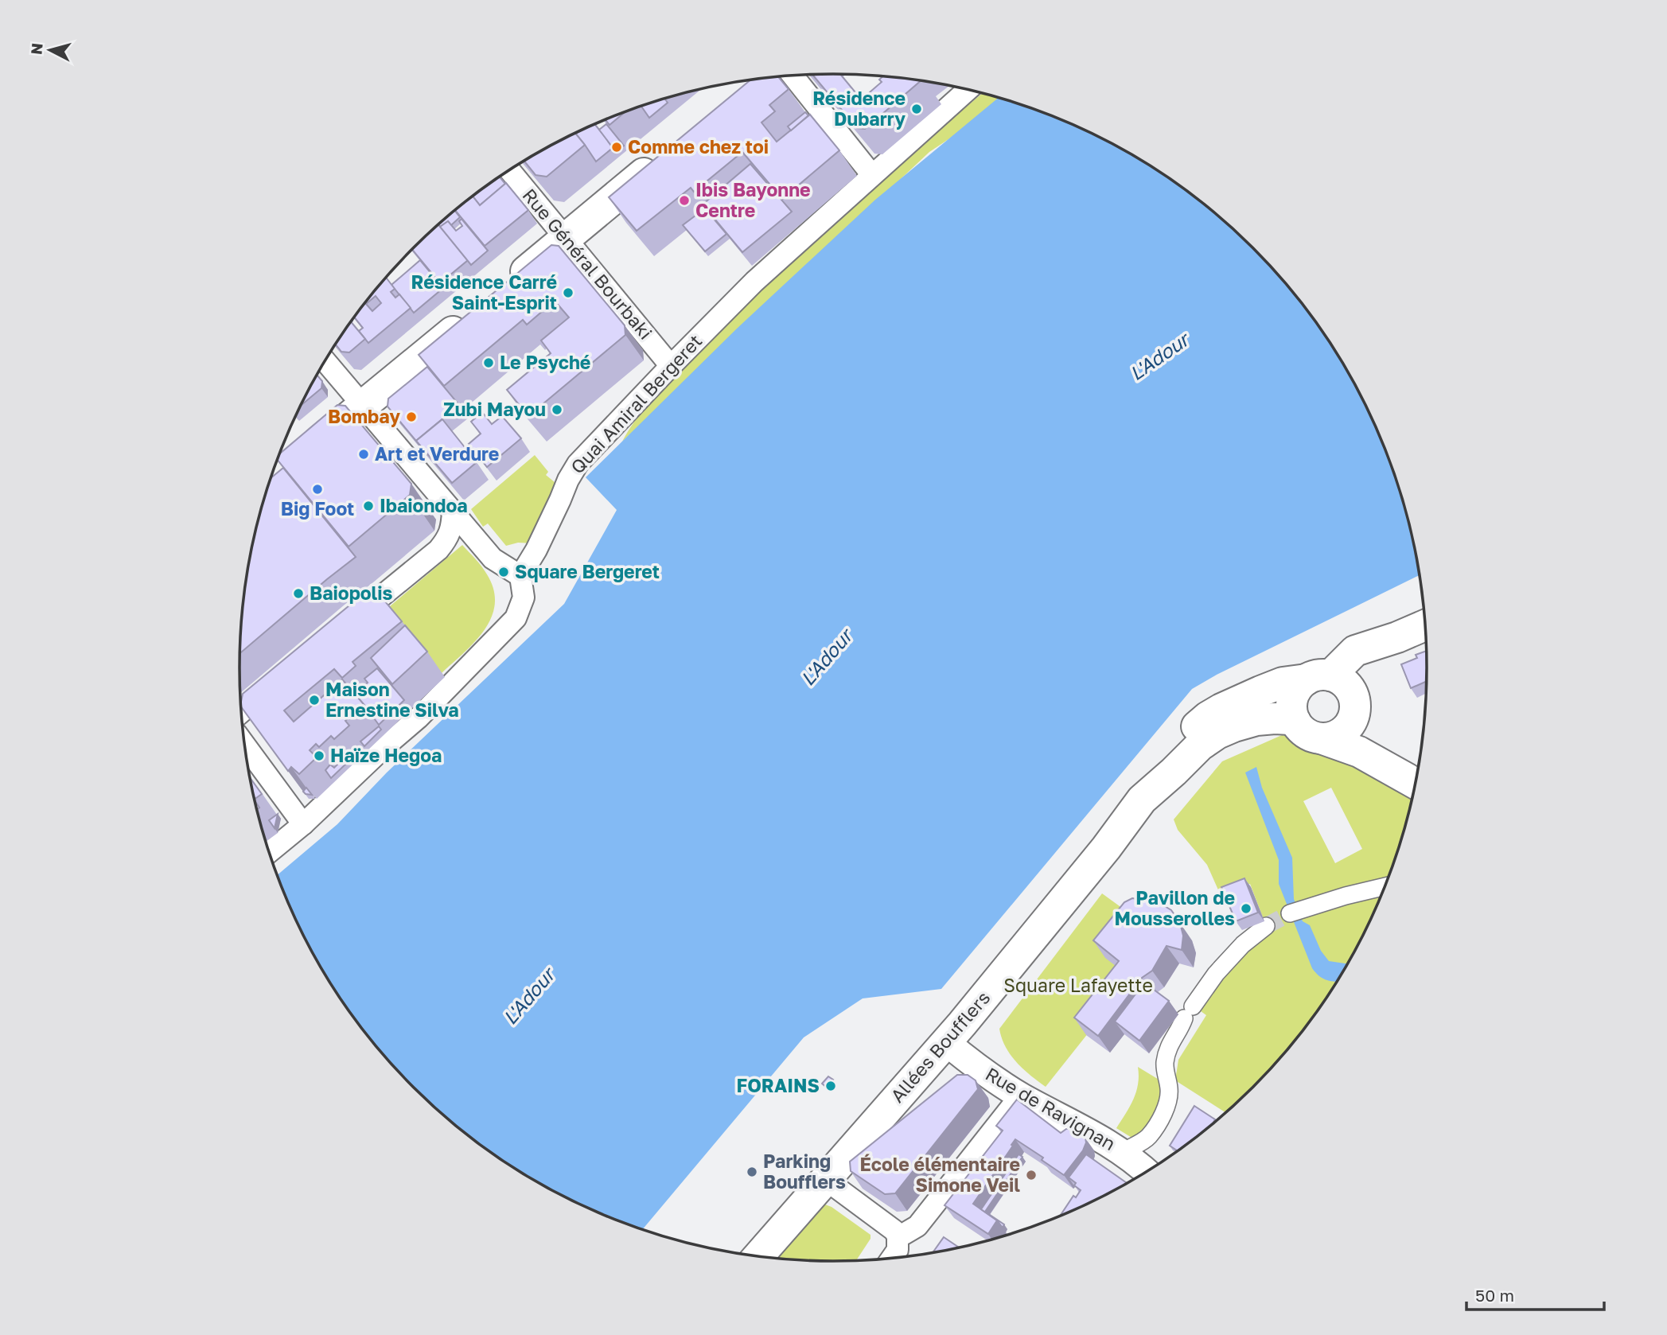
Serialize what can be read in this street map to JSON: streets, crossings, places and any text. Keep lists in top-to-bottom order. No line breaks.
{"streets":{"main road":["Allées Boufflers"],"street":["Rue Général Bourbaki","Quai Amiral Bergeret","Rue de Ravignan"]},"crossings":[["Rue Général Bourbaki","Quai Amiral Bergeret"],["Allées Boufflers","Rue de Ravignan"]],"water":["L'Adour"],"parks":["Square Lafayette"],"places":["Résidence Dubarry","Comme chez toi","Ibis Bayonne Centre","Résidence Carré Saint-Esprit","Le Psyché","Zubi Mayou","Bombay","Art et Verdure","Big Foot","Ibaiondoa","Square Bergeret","Baiopolis","Maison Ernestine Silva","Haïze Hegoa","Pavillon de Mousserolles","FORAINS","Parking Boufflers","École élémentaire Simone Veil"],"scale_bar":"50 m","north":"left"}
